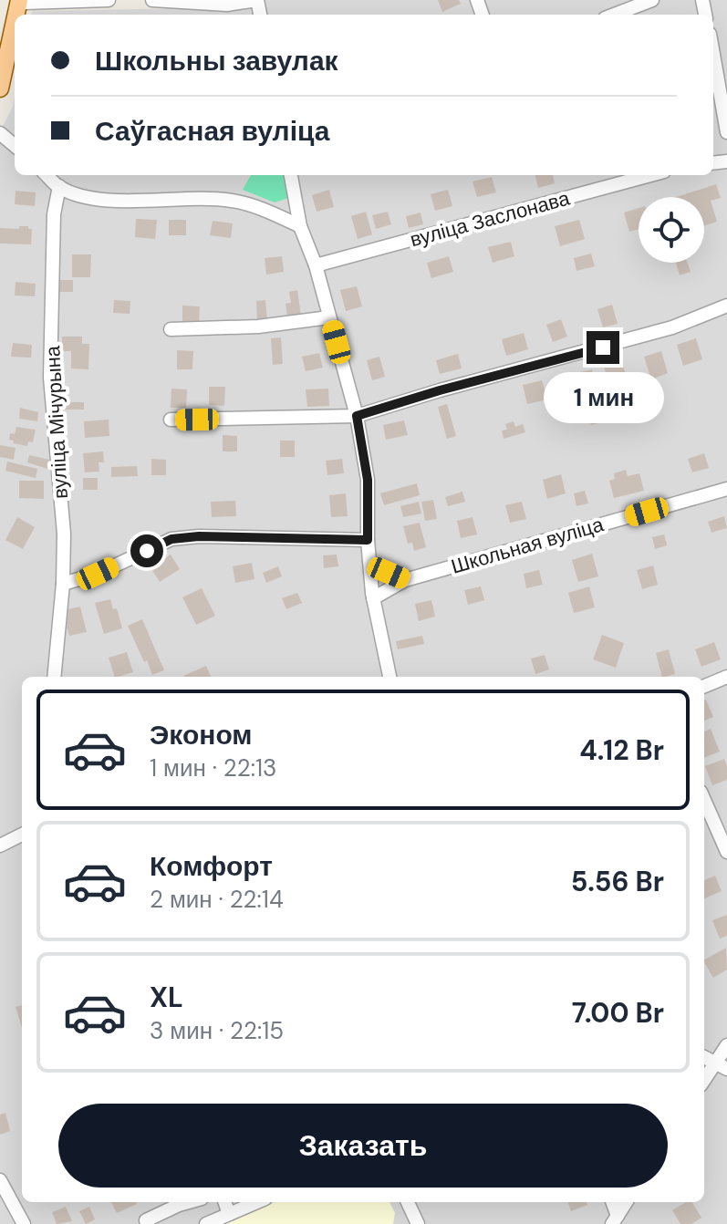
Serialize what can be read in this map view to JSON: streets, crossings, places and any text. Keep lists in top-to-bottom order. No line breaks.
{"streets":{"street":["вуліца Заслонава","вуліца Мічурына","Школьная вуліца"]},"page":{"banner":["Школьны завулак","Саўгасная вуліца"],"bubble":"1 мин","list":[{"name":"Эконом","note":"1 мин · 22:13","value":"4.12 Br"},{"name":"Комфорт","note":"2 мин · 22:14","value":"5.56 Br"},{"name":"XL","note":"3 мин · 22:15","value":"7.00 Br"}],"buttons":"Заказать"}}
